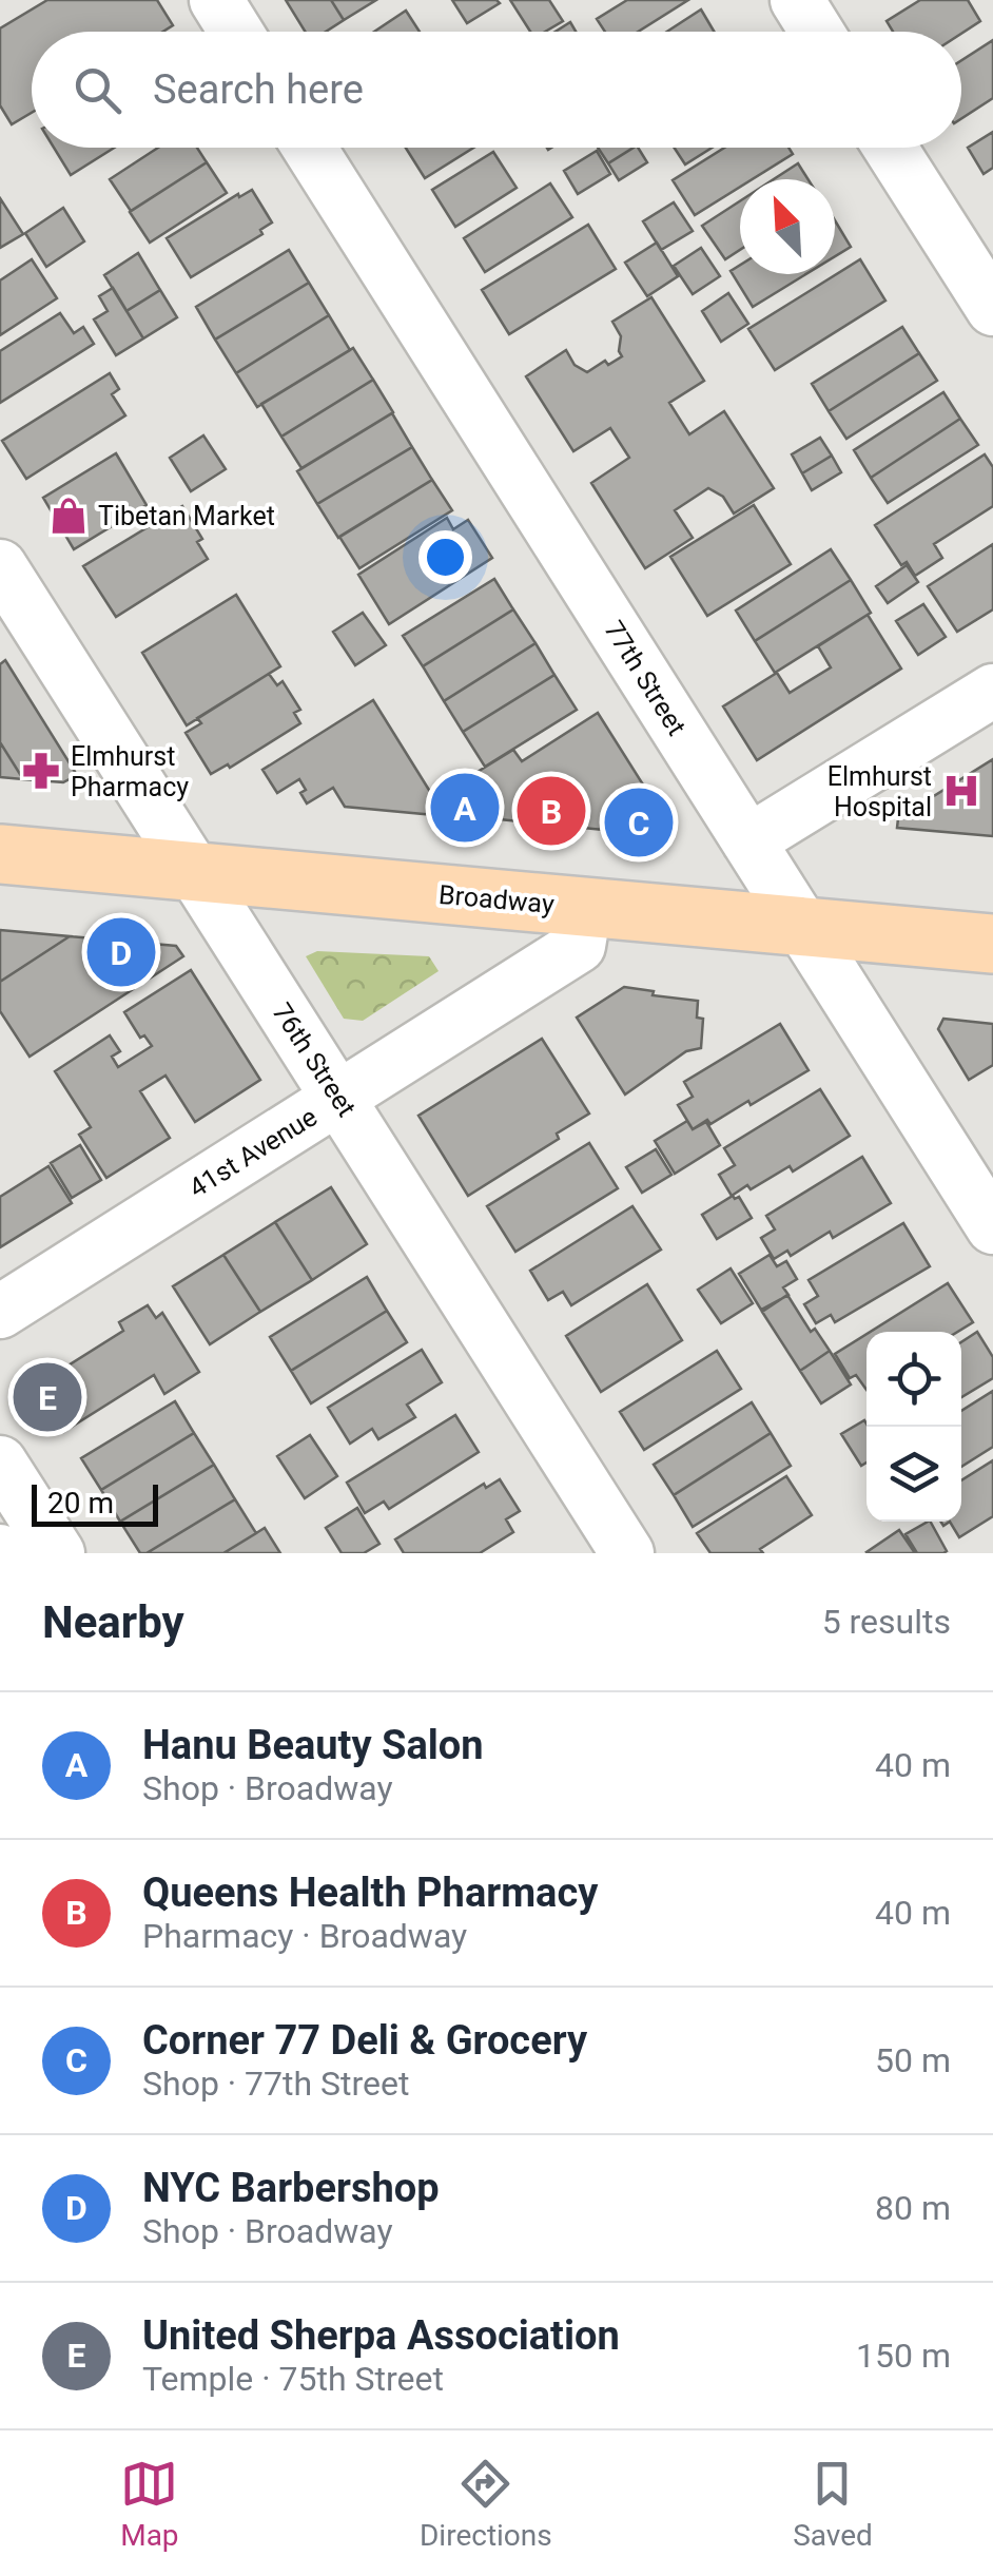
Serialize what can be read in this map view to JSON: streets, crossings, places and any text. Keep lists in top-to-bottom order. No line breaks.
{"streets":{"main road":["Broadway"],"street":["77th Street","76th Street","41st Avenue"]},"crossings":[["77th Street","Broadway"],["Broadway","76th Street"],["Broadway","41st Avenue"],["76th Street","41st Avenue"]],"places":{"shop":["Tibetan Market"],"pharmacy":["Elmhurst Pharmacy"],"hospital":["Elmhurst Hospital"]},"scale_bar":"20 m","north":"top left","page":{"search":"Search here","pins":["A","B","C","D","E"],"scale":"20 m","heading":["Nearby","5 results"],"list":[{"mark":"A","name":"Hanu Beauty Salon","note":"Shop · Broadway","value":"40 m"},{"mark":"B","name":"Queens Health Pharmacy","note":"Pharmacy · Broadway","value":"40 m"},{"mark":"C","name":"Corner 77 Deli & Grocery","note":"Shop · 77th Street","value":"50 m"},{"mark":"D","name":"NYC Barbershop","note":"Shop · Broadway","value":"80 m"},{"mark":"E","name":"United Sherpa Association","note":"Temple · 75th Street","value":"150 m"}],"nav":["Map","Directions","Saved"]}}
